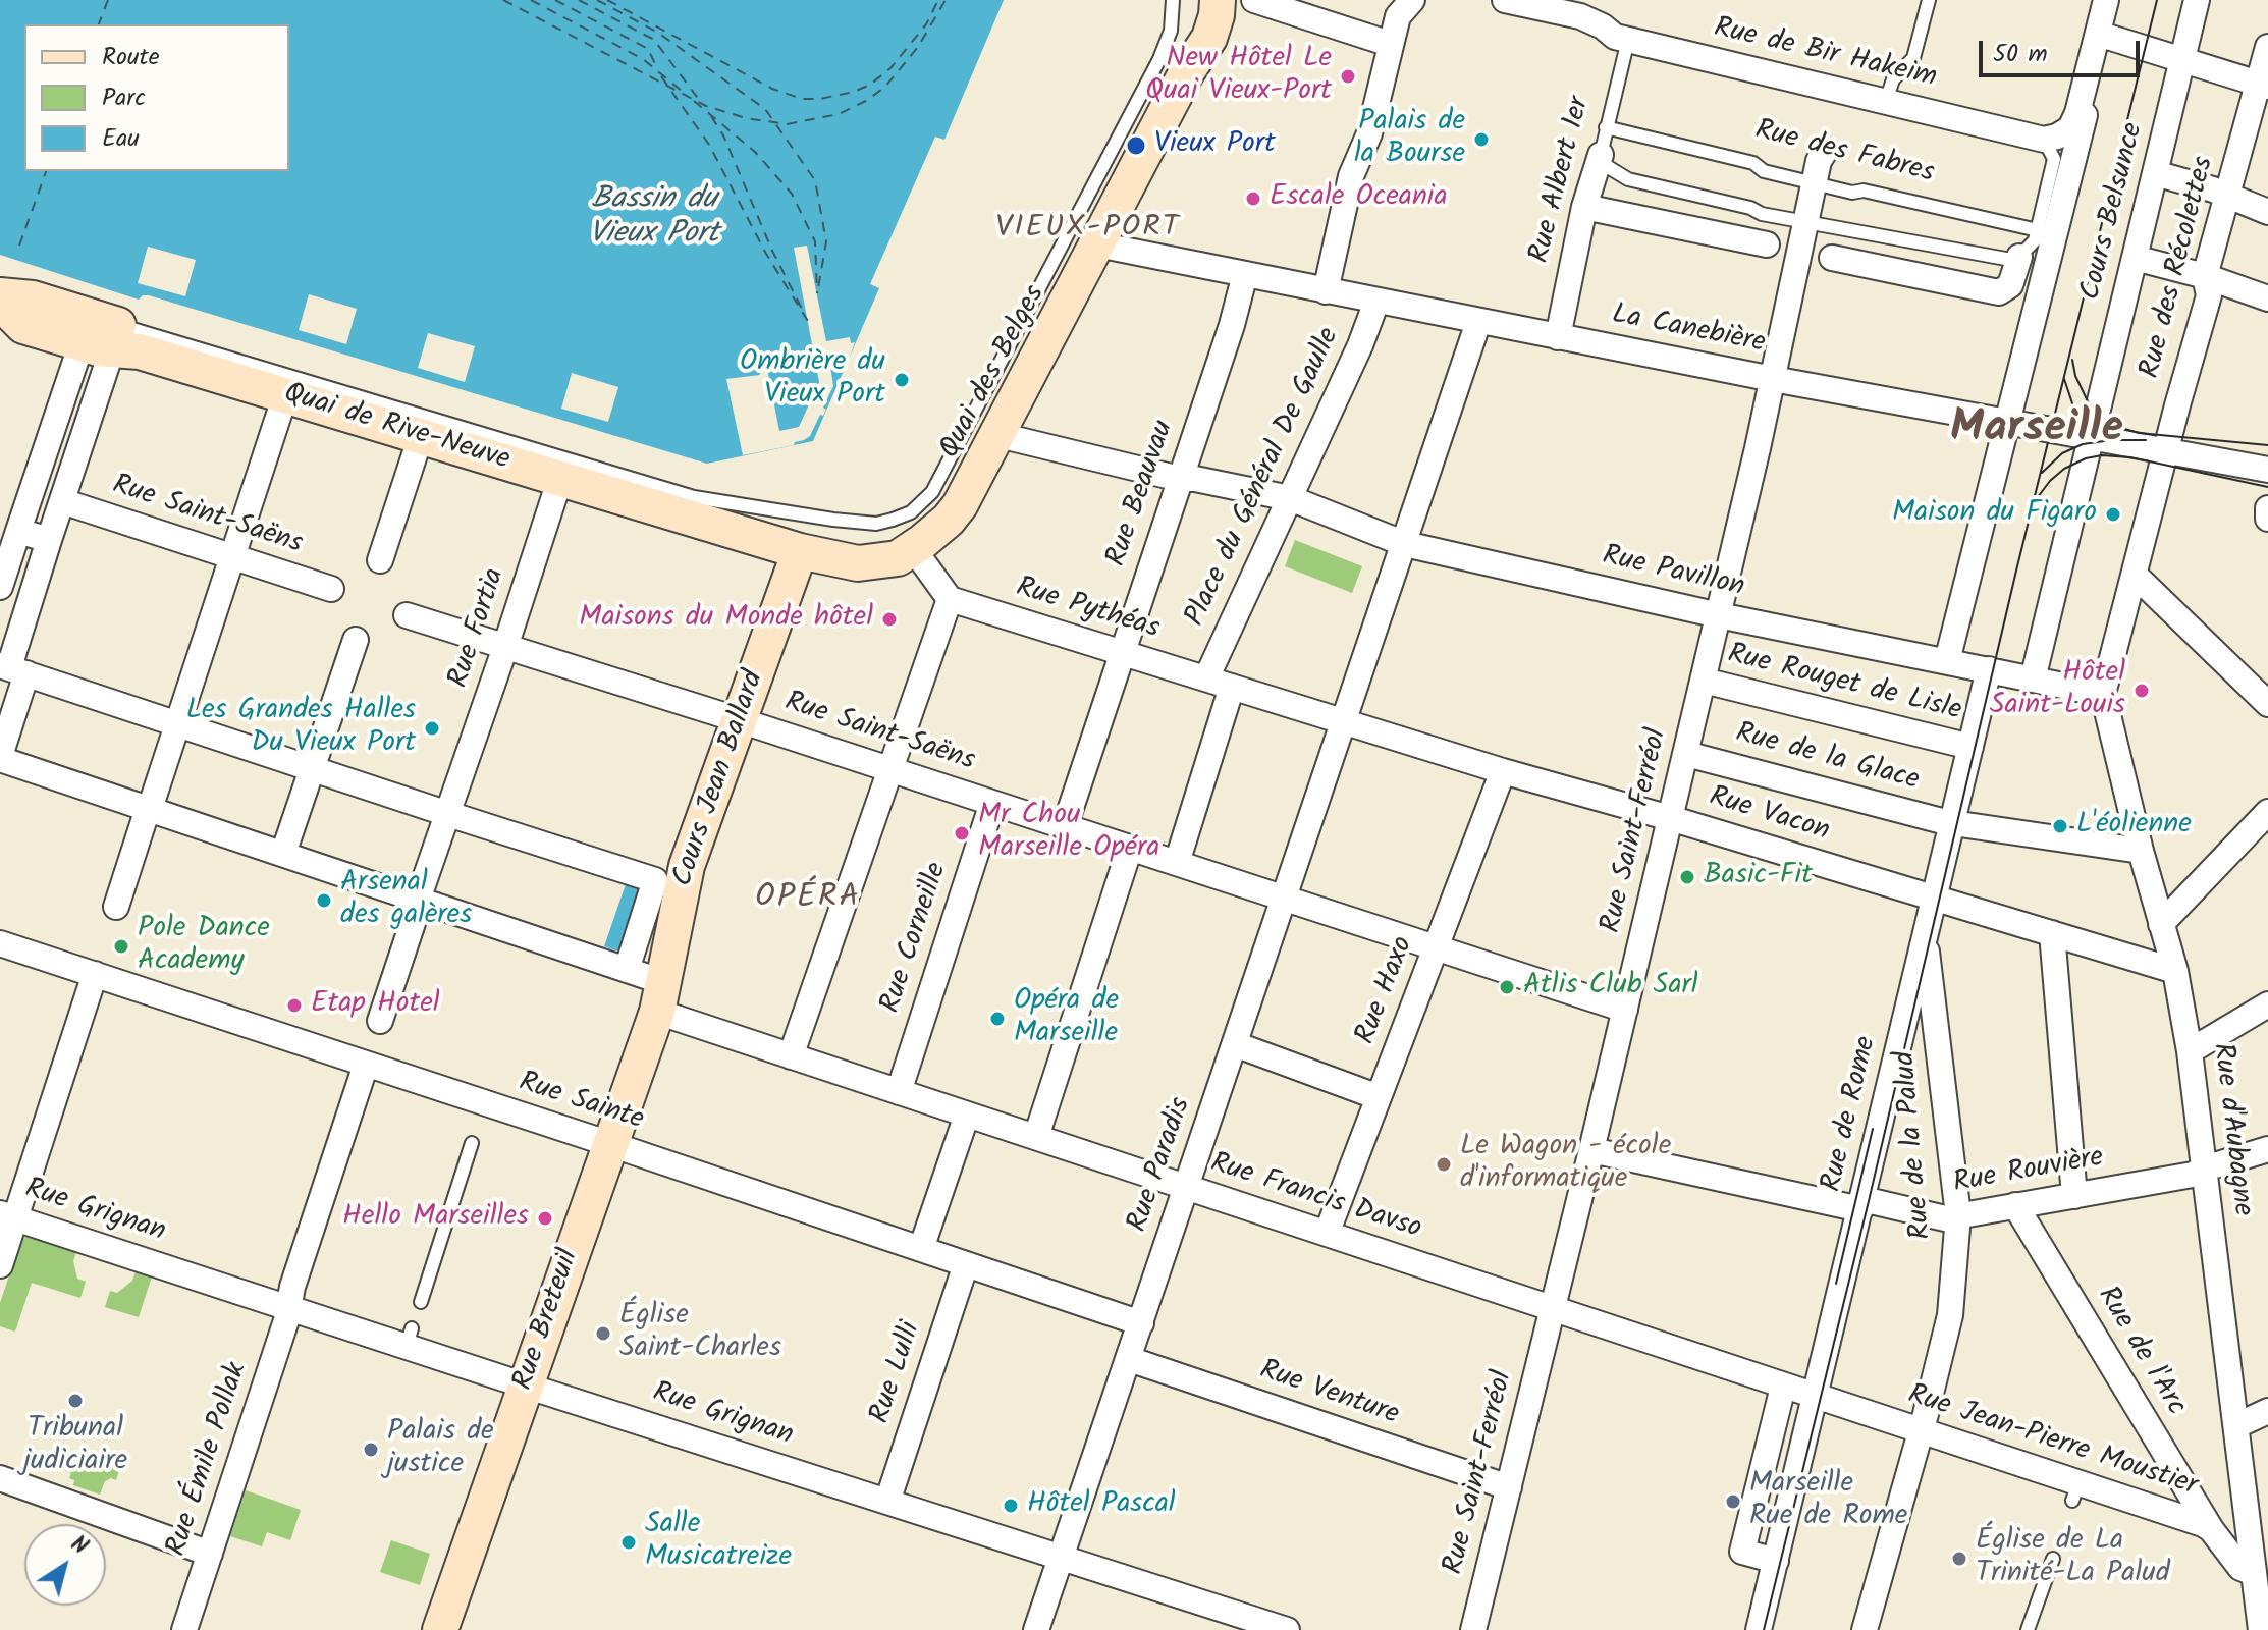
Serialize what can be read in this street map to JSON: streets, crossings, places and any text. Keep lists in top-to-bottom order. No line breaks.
{"streets":{"main road":["Quai des Belges","Quai de Rive-Neuve","Cours Jean Ballard","Rue Breteuil"],"street":["Rue de Bir Hakeim","Rue Albert 1er","Cours Belsunce","Rue des Récolettes","La Canebière","Place du Général De Gaulle","Rue Beauvau","Rue Saint-Saëns","Rue Pavillon","Rue Pythéas","Rue Fortia","Rue Rouget de Lisle","Rue de la Glace","Rue Vacon","Rue Saint-Ferréol","Rue Corneille","Rue Haxo","Rue Sainte","Rue de Rome","Rue d'Aubagne","Rue de la Palud","Rue Paradis","Rue Rouvière","Rue Francis Davso","Rue Grignan","Rue de l'Arc","Rue Lulli","Rue Venture","Rue Jean-Pierre Moustier","Rue Émile Pollak"],"lane":["Rue des Fabres"]},"crossings":[["Rue de Bir Hakeim","Rue Albert 1er"],["Rue des Fabres","Rue Albert 1er"],["Rue des Fabres","Rue Saint-Ferréol"],["Rue Albert 1er","La Canebière"],["Cours Belsunce","La Canebière"],["Cours Belsunce","Rue Pavillon"],["Rue des Récolettes","La Canebière"],["Rue des Récolettes","Rue Pavillon"],["Rue des Récolettes","Rue d'Aubagne"],["La Canebière","Quai des Belges"],["La Canebière","Place du Général De Gaulle"],["La Canebière","Rue Beauvau"],["La Canebière","Rue Saint-Ferréol"],["Quai des Belges","Quai de Rive-Neuve"],["Quai des Belges","Place du Général De Gaulle"],["Quai des Belges","Cours Jean Ballard"],["Quai de Rive-Neuve","Rue Fortia"],["Quai de Rive-Neuve","Cours Jean Ballard"],["Place du Général De Gaulle","Rue Beauvau"],["Place du Général De Gaulle","Rue Pavillon"],["Place du Général De Gaulle","Rue Pythéas"],["Rue Beauvau","Rue Saint-Saëns"],["Rue Beauvau","Rue Pythéas"],["Rue Saint-Saëns","Rue Fortia"],["Rue Saint-Saëns","Cours Jean Ballard"],["Rue Saint-Saëns","Rue Saint-Ferréol"],["Rue Saint-Saëns","Rue Corneille"],["Rue Saint-Saëns","Rue Haxo"],["Rue Saint-Saëns","Rue Paradis"],["Rue Pavillon","Rue Saint-Ferréol"],["Rue Pavillon","Rue de Rome"],["Rue Pavillon","Rue d'Aubagne"],["Rue Rouget de Lisle","Rue Saint-Ferréol"],["Rue Rouget de Lisle","Rue de Rome"],["Rue de la Glace","Rue Saint-Ferréol"],["Rue de la Glace","Rue de Rome"],["Rue de la Glace","Rue d'Aubagne"],["Cours Jean Ballard","Rue Francis Davso"],["Cours Jean Ballard","Rue Breteuil"],["Rue Vacon","Rue Saint-Ferréol"],["Rue Vacon","Rue Haxo"],["Rue Vacon","Rue de Rome"],["Rue Vacon","Rue d'Aubagne"],["Rue Vacon","Rue Paradis"],["Rue Saint-Ferréol","Rue Rouvière"],["Rue Saint-Ferréol","Rue Francis Davso"],["Rue Saint-Ferréol","Rue Venture"],["Rue Corneille","Rue Francis Davso"],["Rue Haxo","Rue Francis Davso"],["Rue Sainte","Rue Paradis"],["Rue Sainte","Rue Breteuil"],["Rue Sainte","Rue Lulli"],["Rue de Rome","Rue de la Palud"],["Rue de Rome","Rue Rouvière"],["Rue de Rome","Rue Francis Davso"],["Rue de Rome","Rue Jean-Pierre Moustier"],["Rue d'Aubagne","Rue Rouvière"],["Rue d'Aubagne","Rue Jean-Pierre Moustier"],["Rue de la Palud","Rue Rouvière"],["Rue de la Palud","Rue Jean-Pierre Moustier"],["Rue Paradis","Rue Francis Davso"],["Rue Paradis","Rue Grignan"],["Rue Paradis","Rue Venture"],["Rue Rouvière","Rue de l'Arc"],["Rue Francis Davso","Rue Breteuil"],["Rue Francis Davso","Rue Jean-Pierre Moustier"],["Rue Grignan","Rue Breteuil"],["Rue Grignan","Rue Lulli"],["Rue Grignan","Rue Émile Pollak"],["Rue de l'Arc","Rue Jean-Pierre Moustier"]],"districts":["VIEUX-PORT","Marseille","OPÉRA"],"water":["Bassin du Vieux Port"],"places":["New Hôtel Le Quai Vieux-Port","Palais de la Bourse","Vieux Port","Escale Oceania","Ombrière du Vieux Port","Maison du Figaro","Maisons du Monde hôtel","Hôtel Saint-Louis","Les Grandes Halles Du Vieux Port","L'éolienne","Mr Chou Marseille Opéra","Basic-Fit","Arsenal des galères","Pole Dance Academy","Atlis Club Sarl","Etap Hotel","Opéra de Marseille","Le Wagon - école d'informatique","Hello Marseilles","Église Saint-Charles","Tribunal judiciaire","Palais de justice","Marseille Rue de Rome","Hôtel Pascal","Salle Musicatreize","Église de La Trinité-La Palud"],"legend":["Route","Parc","Eau"],"scale_bar":"50 m","north":"top right"}
